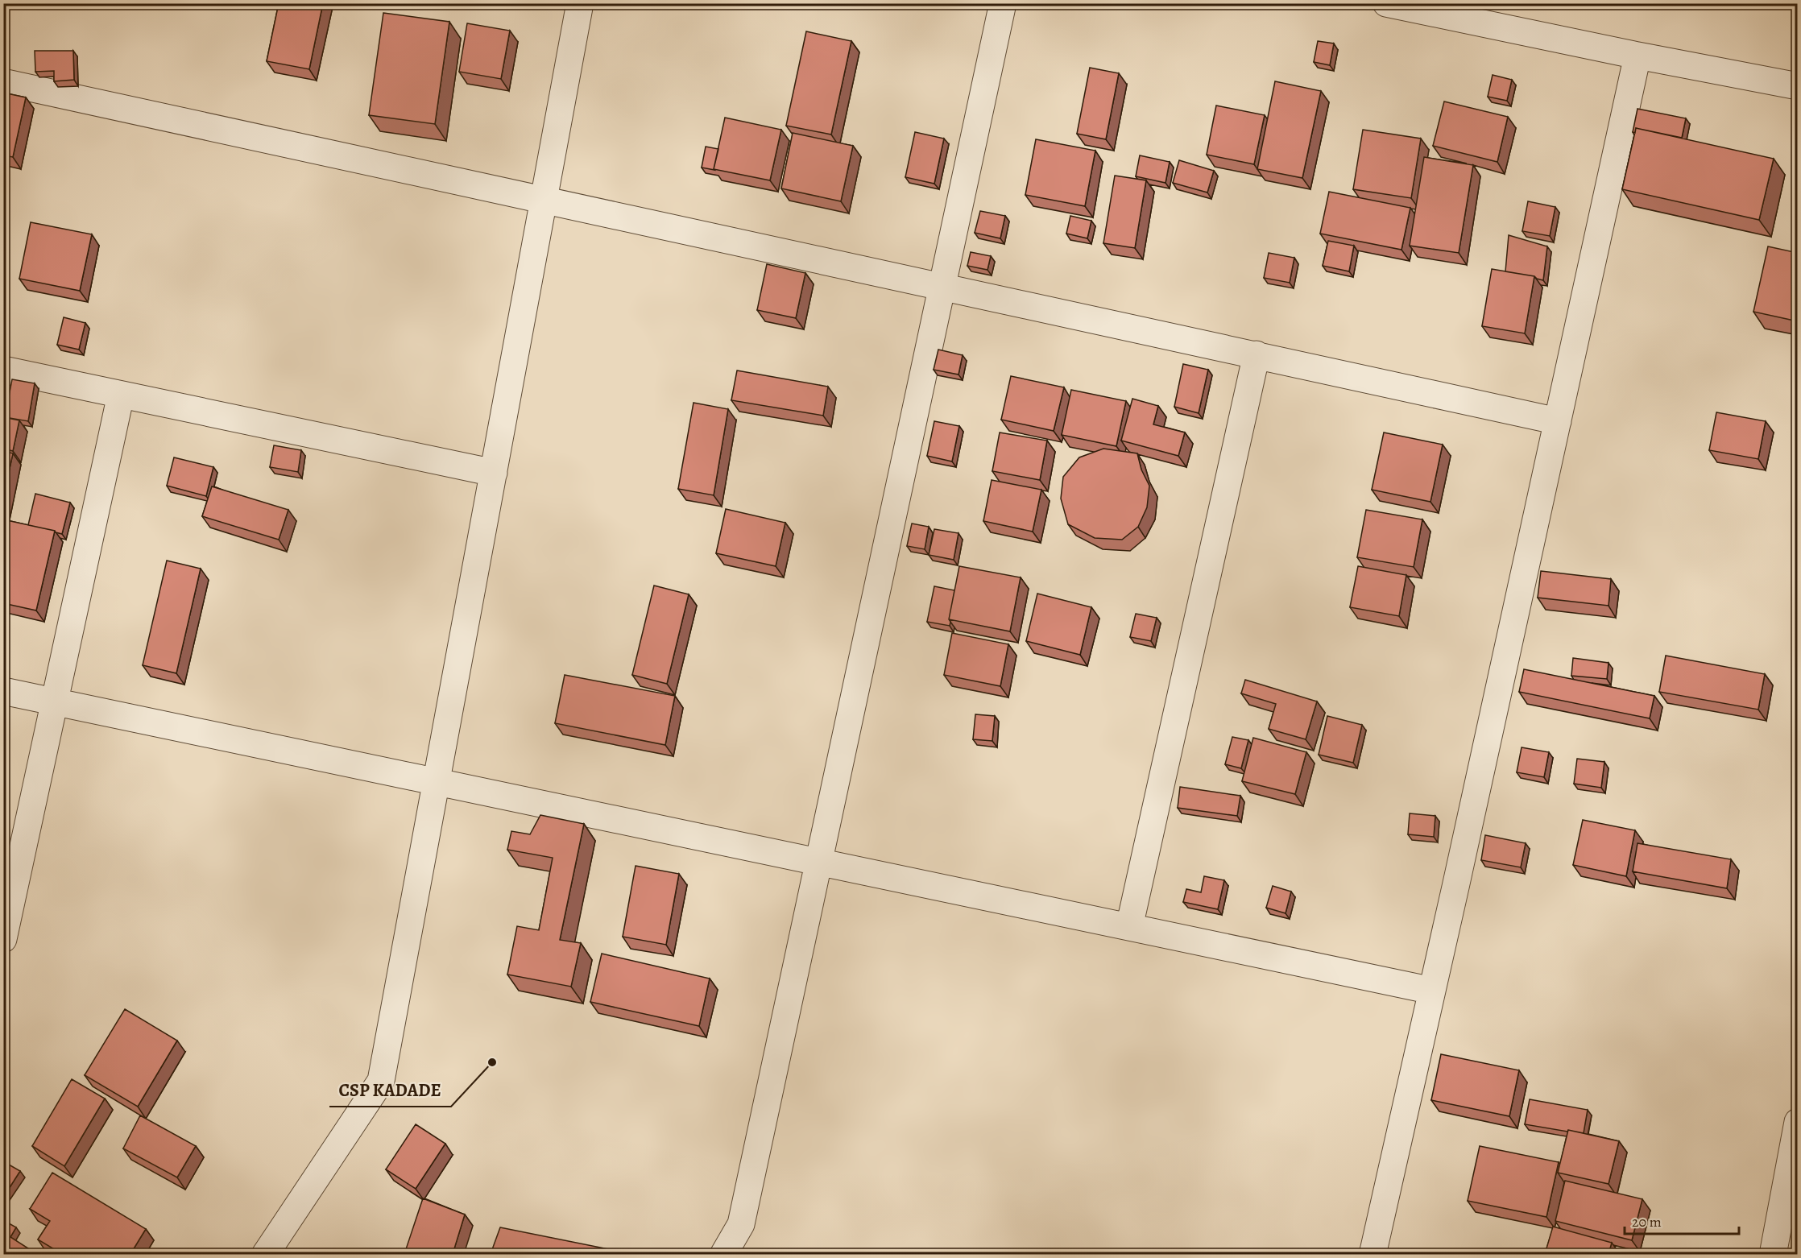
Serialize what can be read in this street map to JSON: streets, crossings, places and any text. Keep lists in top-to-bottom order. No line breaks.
{"places":["CSP KADADE"],"scale_bar":"20 m"}
